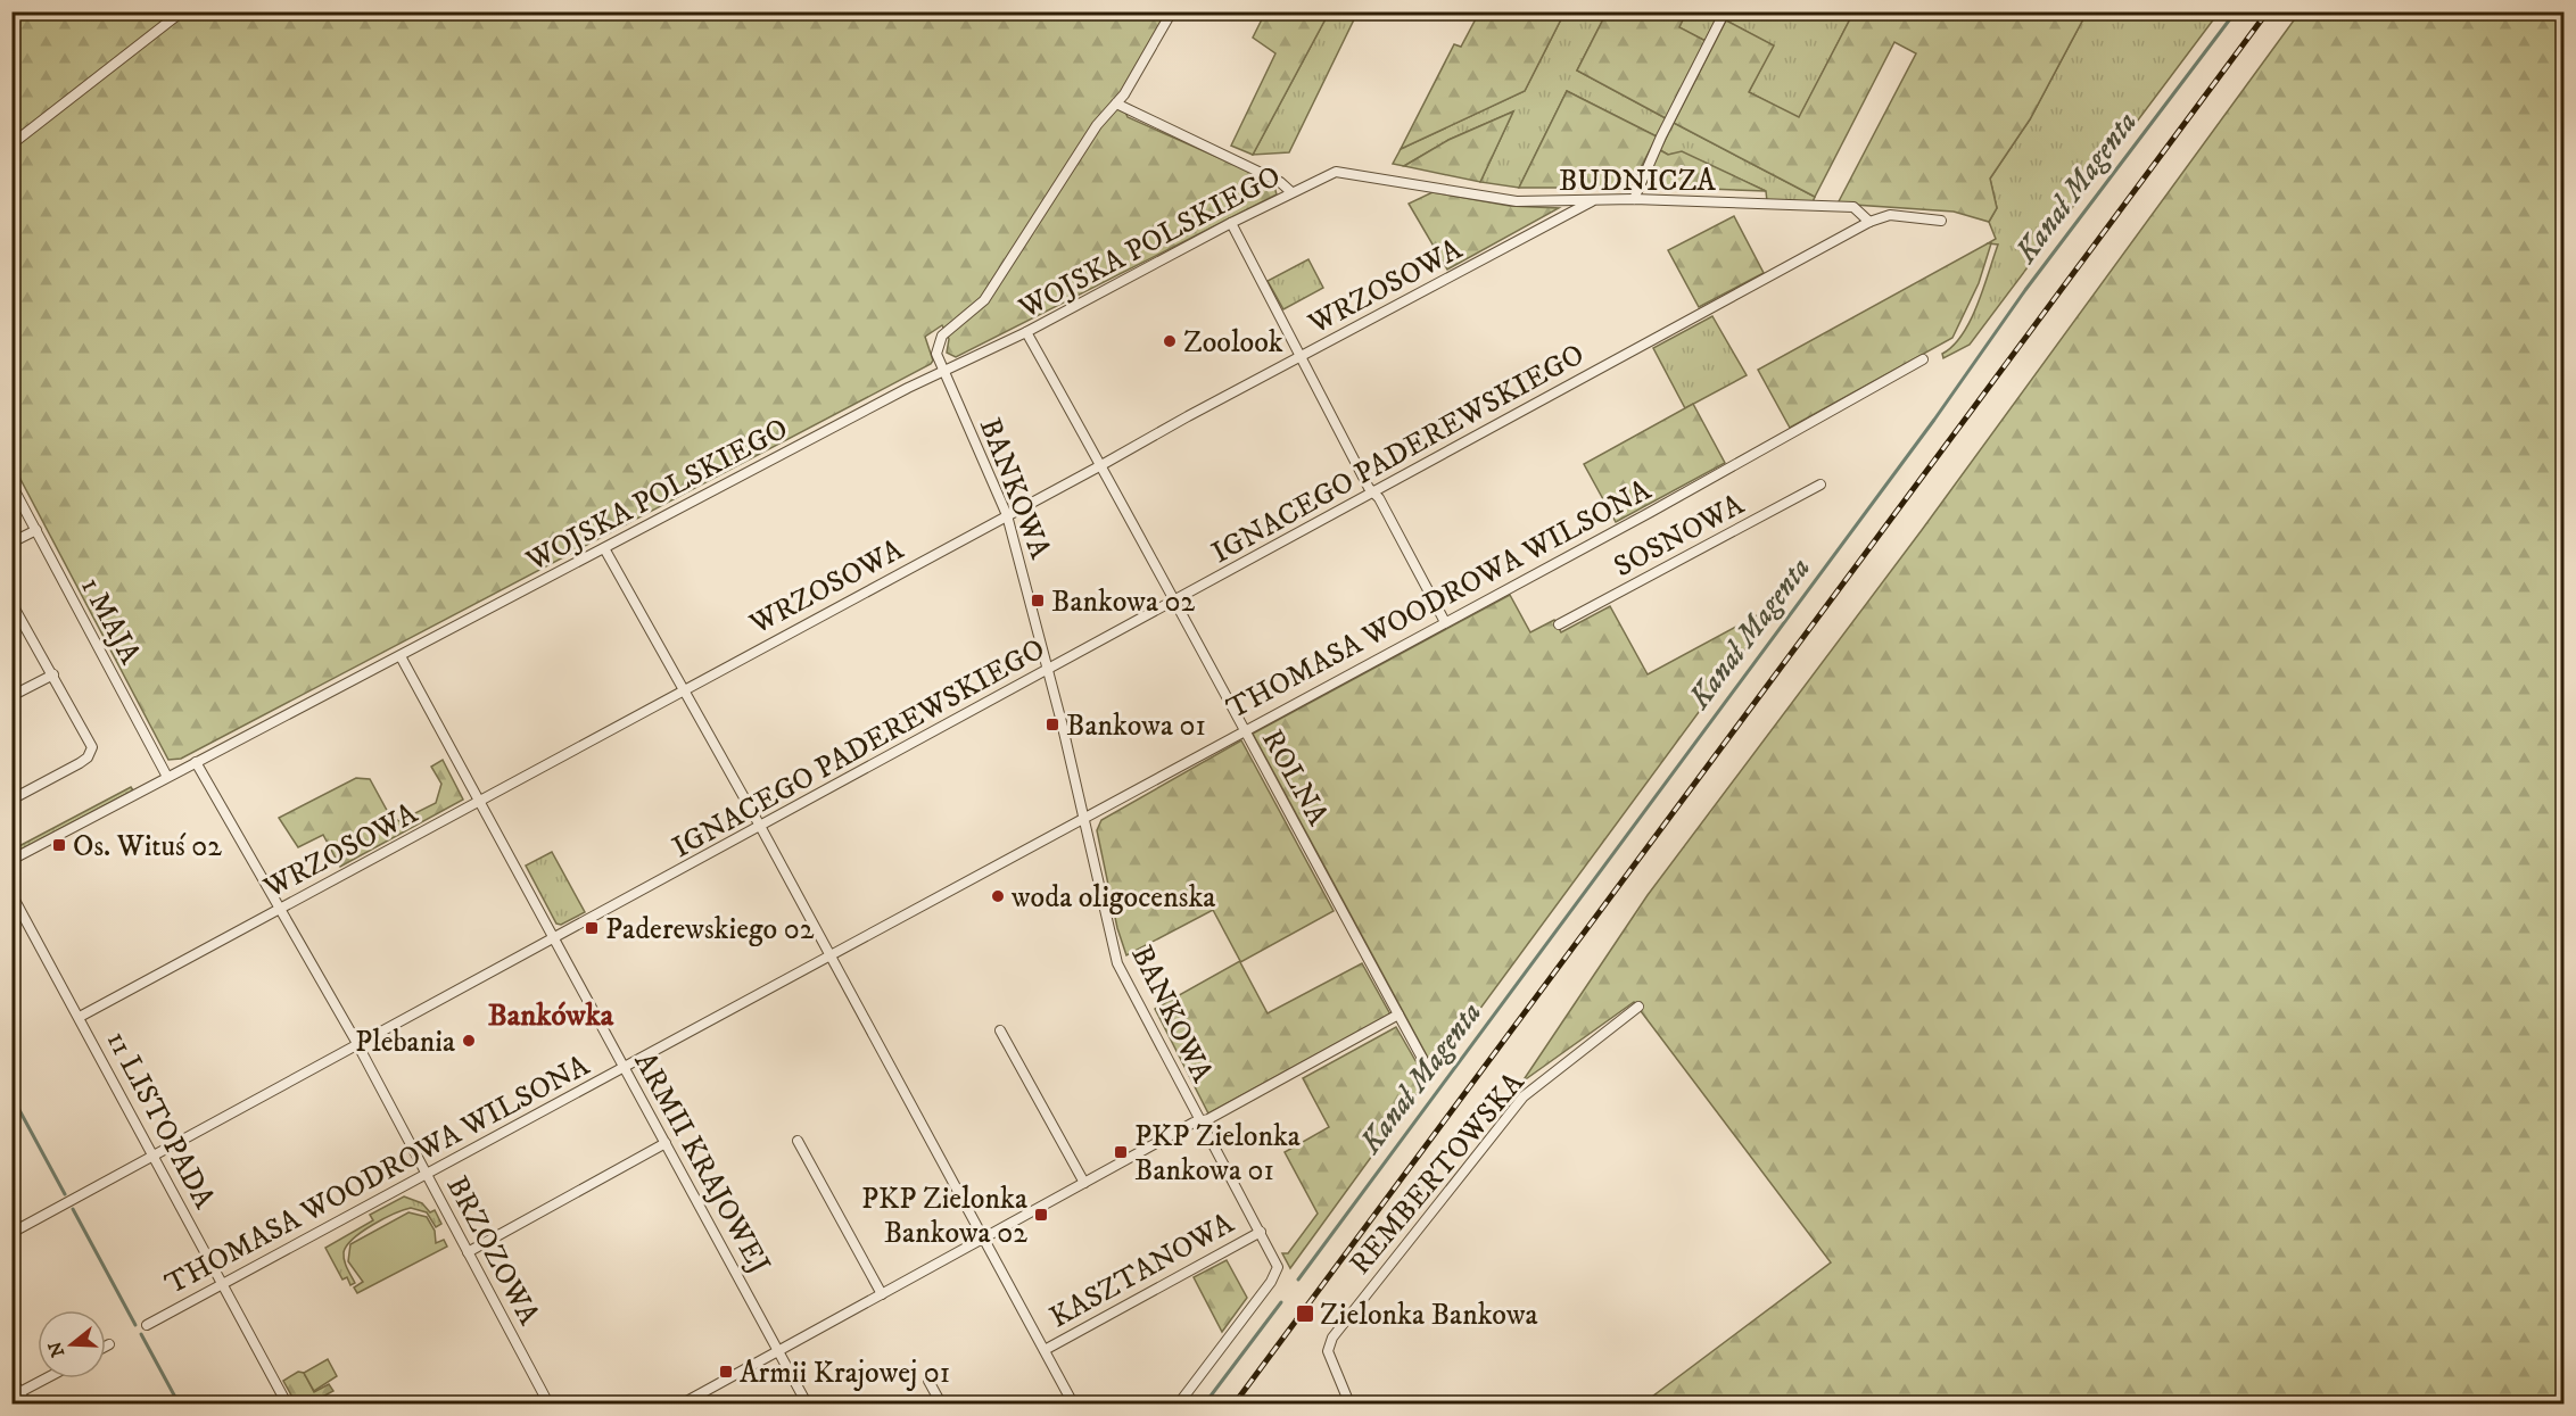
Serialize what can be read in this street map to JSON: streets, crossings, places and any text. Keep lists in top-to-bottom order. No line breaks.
{"streets":{"street":["BUDNICZA","WOJSKA POLSKIEGO","WRZOSOWA","IGNACEGO PADEREWSKIEGO","BANKOWA","SOSNOWA","THOMASA WOODROWA WILSONA","1 MAJA","ROLNA","11 LISTOPADA","ARMII KRAJOWEJ","REMBERTOWSKA","BRZOZOWA","KASZTANOWA"]},"crossings":[["BUDNICZA","WOJSKA POLSKIEGO"],["BUDNICZA","WRZOSOWA"],["BUDNICZA","IGNACEGO PADEREWSKIEGO"],["WOJSKA POLSKIEGO","BANKOWA"],["WOJSKA POLSKIEGO","1 MAJA"],["WOJSKA POLSKIEGO","ROLNA"],["WOJSKA POLSKIEGO","ARMII KRAJOWEJ"],["WOJSKA POLSKIEGO","BRZOZOWA"],["WRZOSOWA","BANKOWA"],["WRZOSOWA","ROLNA"],["WRZOSOWA","11 LISTOPADA"],["WRZOSOWA","ARMII KRAJOWEJ"],["WRZOSOWA","BRZOZOWA"],["IGNACEGO PADEREWSKIEGO","BANKOWA"],["IGNACEGO PADEREWSKIEGO","ROLNA"],["IGNACEGO PADEREWSKIEGO","11 LISTOPADA"],["IGNACEGO PADEREWSKIEGO","ARMII KRAJOWEJ"],["IGNACEGO PADEREWSKIEGO","BRZOZOWA"],["BANKOWA","THOMASA WOODROWA WILSONA"],["BANKOWA","KASZTANOWA"],["THOMASA WOODROWA WILSONA","ROLNA"],["THOMASA WOODROWA WILSONA","11 LISTOPADA"],["THOMASA WOODROWA WILSONA","ARMII KRAJOWEJ"],["THOMASA WOODROWA WILSONA","BRZOZOWA"]],"districts":["Bankówka"],"water":["Kanał Magenta"],"places":{"other":["Zoolook","woda oligocenska","Plebania"],"transit":["Bankowa 02","Bankowa 01","Os. Wituś 02","Paderewskiego 02","PKP Zielonka Bankowa 01","PKP Zielonka Bankowa 02","Zielonka Bankowa","Armii Krajowej 01"]},"north":"left"}
